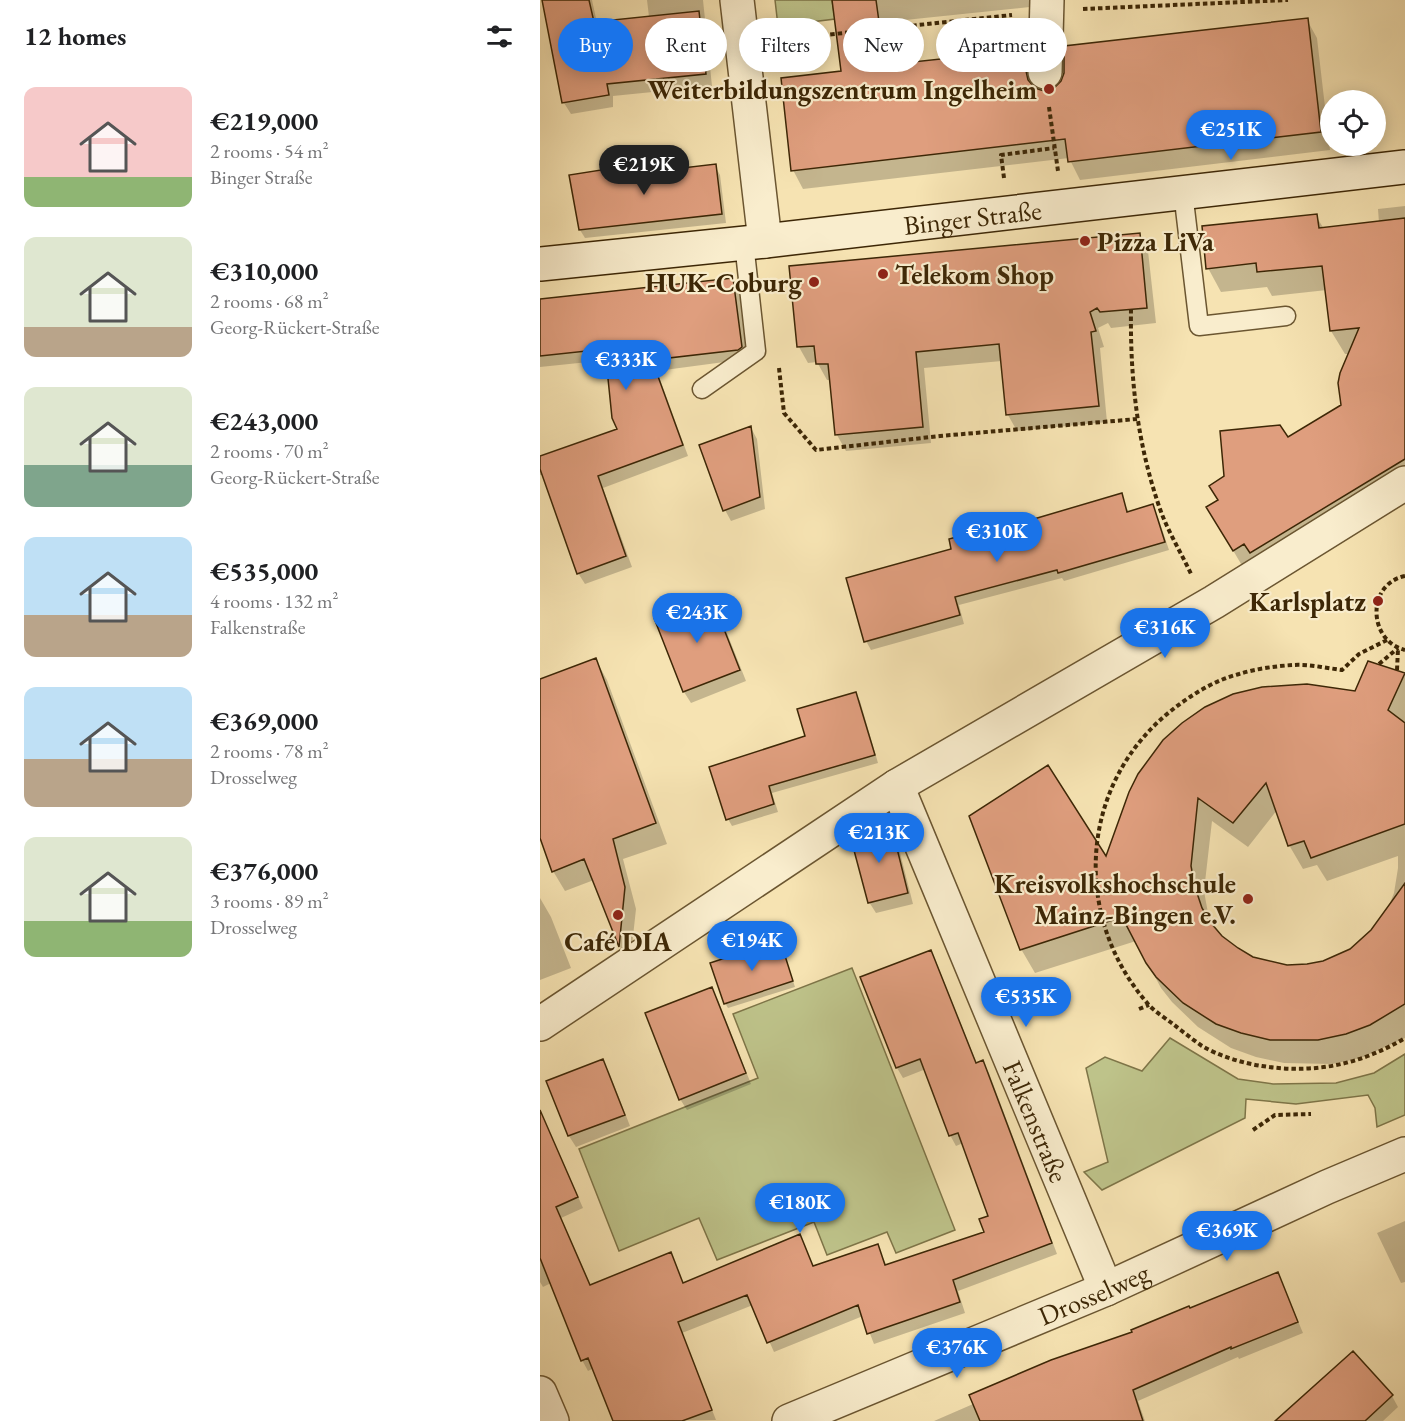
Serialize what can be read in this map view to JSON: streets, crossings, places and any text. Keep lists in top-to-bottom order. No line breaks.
{"streets":{"street":["Binger Straße","Falkenstraße","Drosselweg"]},"crossings":[["Falkenstraße","Drosselweg"]],"places":["Weiterbildungszentrum Ingelheim","Pizza LiVa","Telekom Shop","HUK-Coburg","Karlsplatz","Kreisvolkshochschule Mainz-Bingen e.V.","Café DIA"],"page":{"heading":"12 homes","chip":["Buy","Rent","Filters","New","Apartment"],"list":[{"name":"€219,000","note":"2 rooms · 54 m² · Binger Straße"},{"name":"€310,000","note":"2 rooms · 68 m² · Georg-Rückert-Straße"},{"name":"€243,000","note":"2 rooms · 70 m² · Georg-Rückert-Straße"},{"name":"€535,000","note":"4 rooms · 132 m² · Falkenstraße"},{"name":"€369,000","note":"2 rooms · 78 m² · Drosselweg"},{"name":"€376,000","note":"3 rooms · 89 m² · Drosselweg"}],"price":["€251K","€219K","€333K","€310K","€243K","€316K","€213K","€194K","€535K","€180K","€369K","€376K"]}}
